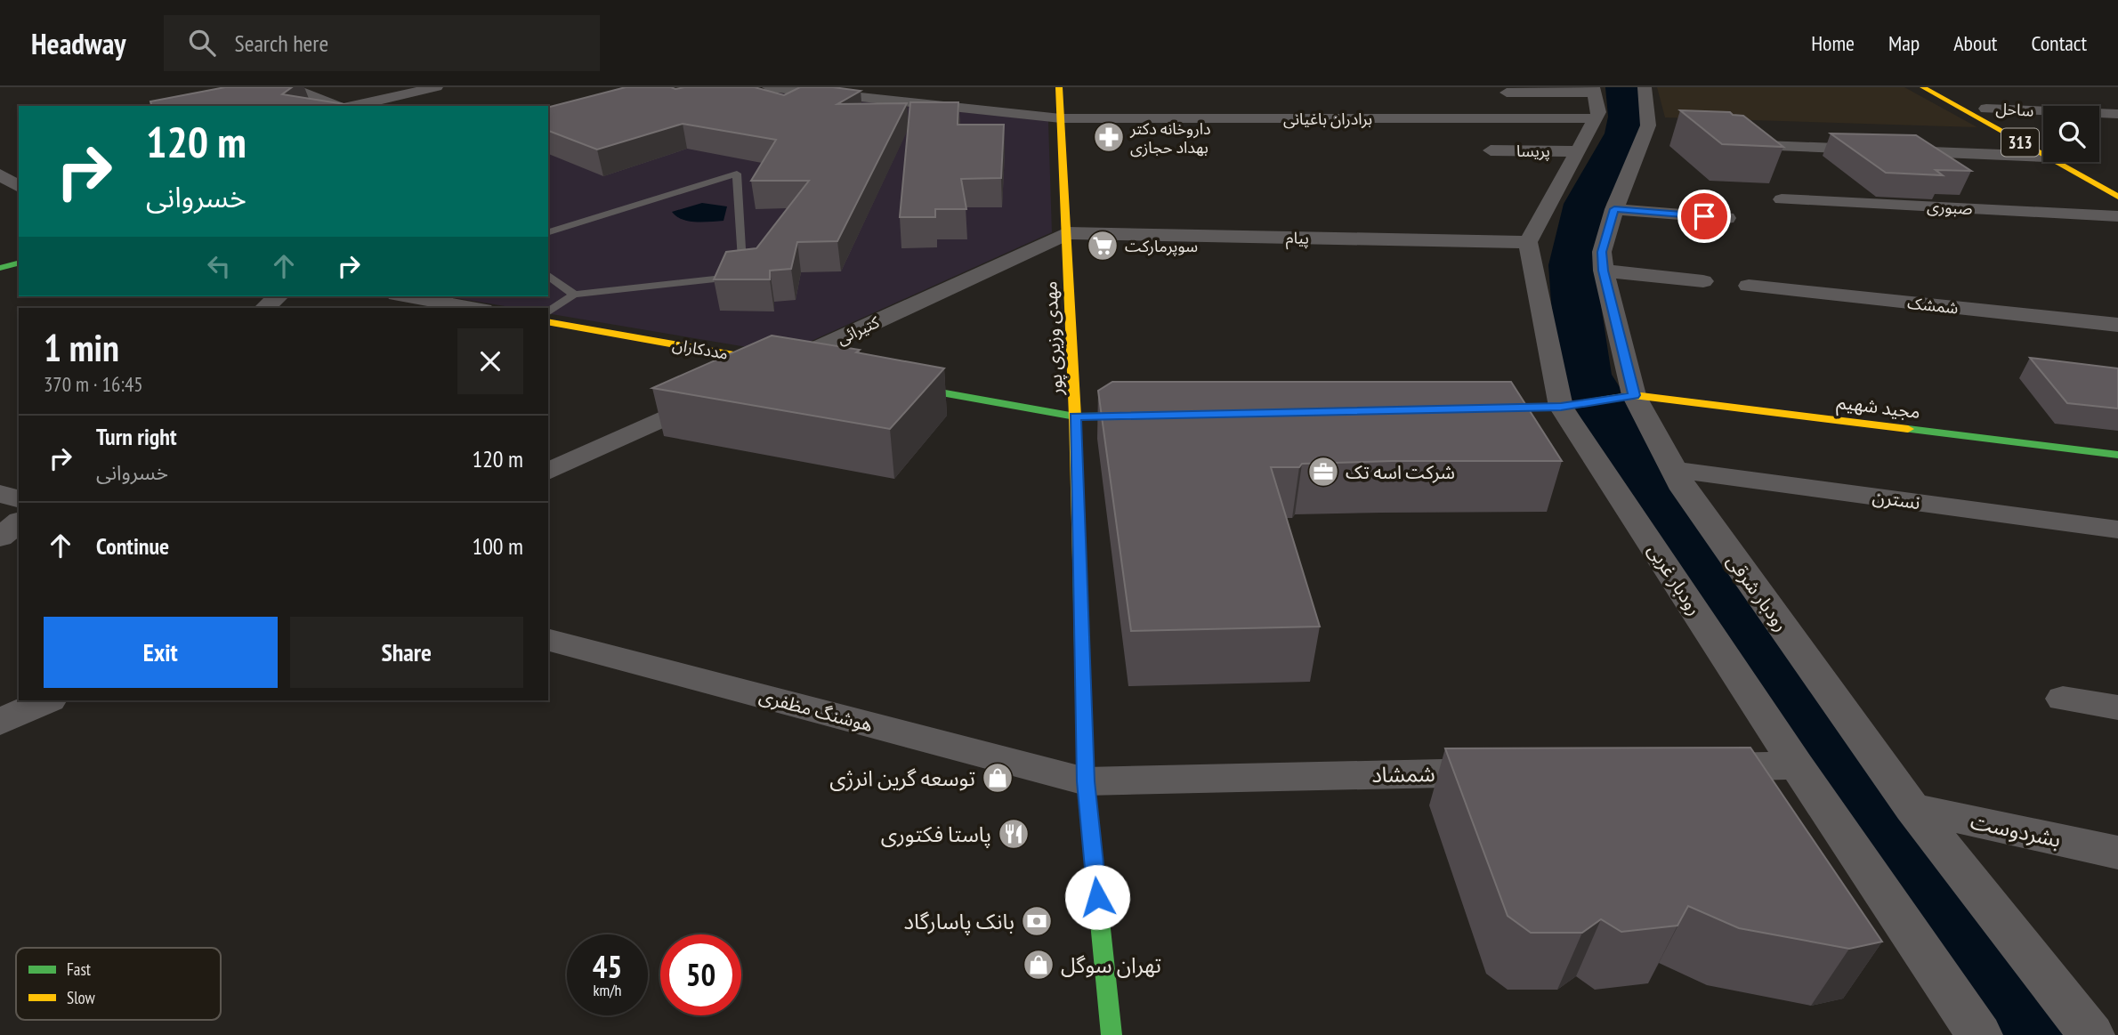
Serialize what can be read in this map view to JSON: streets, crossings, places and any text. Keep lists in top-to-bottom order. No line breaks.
{"streets":{"main road":["313","مهدی وزیری پور","مددکاران","مجید شهیم"],"street":["ساحل","برادران باغیانی","پریسا","صبوری","پیام","شمشک","کتیرائی","نسترن","رودبار غربی","رودبار شرقی","هوشنگ مظفری","شمشاد","بشردوست"]},"crossings":[["ساحل","313"],["برادران باغیانی","مهدی وزیری پور"],["پیام","کتیرائی"],["پیام","مهدی وزیری پور"],["پیام","رودبار غربی"],["کتیرائی","مهدی وزیری پور"],["کتیرائی","مددکاران"],["مهدی وزیری پور","هوشنگ مظفری"],["مهدی وزیری پور","شمشاد"],["مجید شهیم","رودبار غربی"],["مجید شهیم","رودبار شرقی"],["نسترن","رودبار شرقی"],["رودبار شرقی","بشردوست"],["هوشنگ مظفری","شمشاد"]],"places":{"pharmacy":["داروخانه دکتر بهداد حجازی"],"supermarket":["سوپرمارکت"],"office":["شرکت اسه تک"],"shop":["توسعه گرین انرژی","تهران سوگل"],"restaurant":["پاستا فکتورى"],"bank":["بانک پاسارگاد"]},"legend":["Fast","Slow"],"page":{"header":"Headway","search":"Search here","nav":["Home","Map","About","Contact"],"turn":["120 m","خسروانی"],"heading":["1 min","370 m · 16:45"],"list":[{"name":"Turn right","note":"خسروانی","value":"120 m"},{"name":"Continue","value":"100 m"}],"buttons":["Exit","Share"],"speed":"45 km/h","limit":"50"}}
